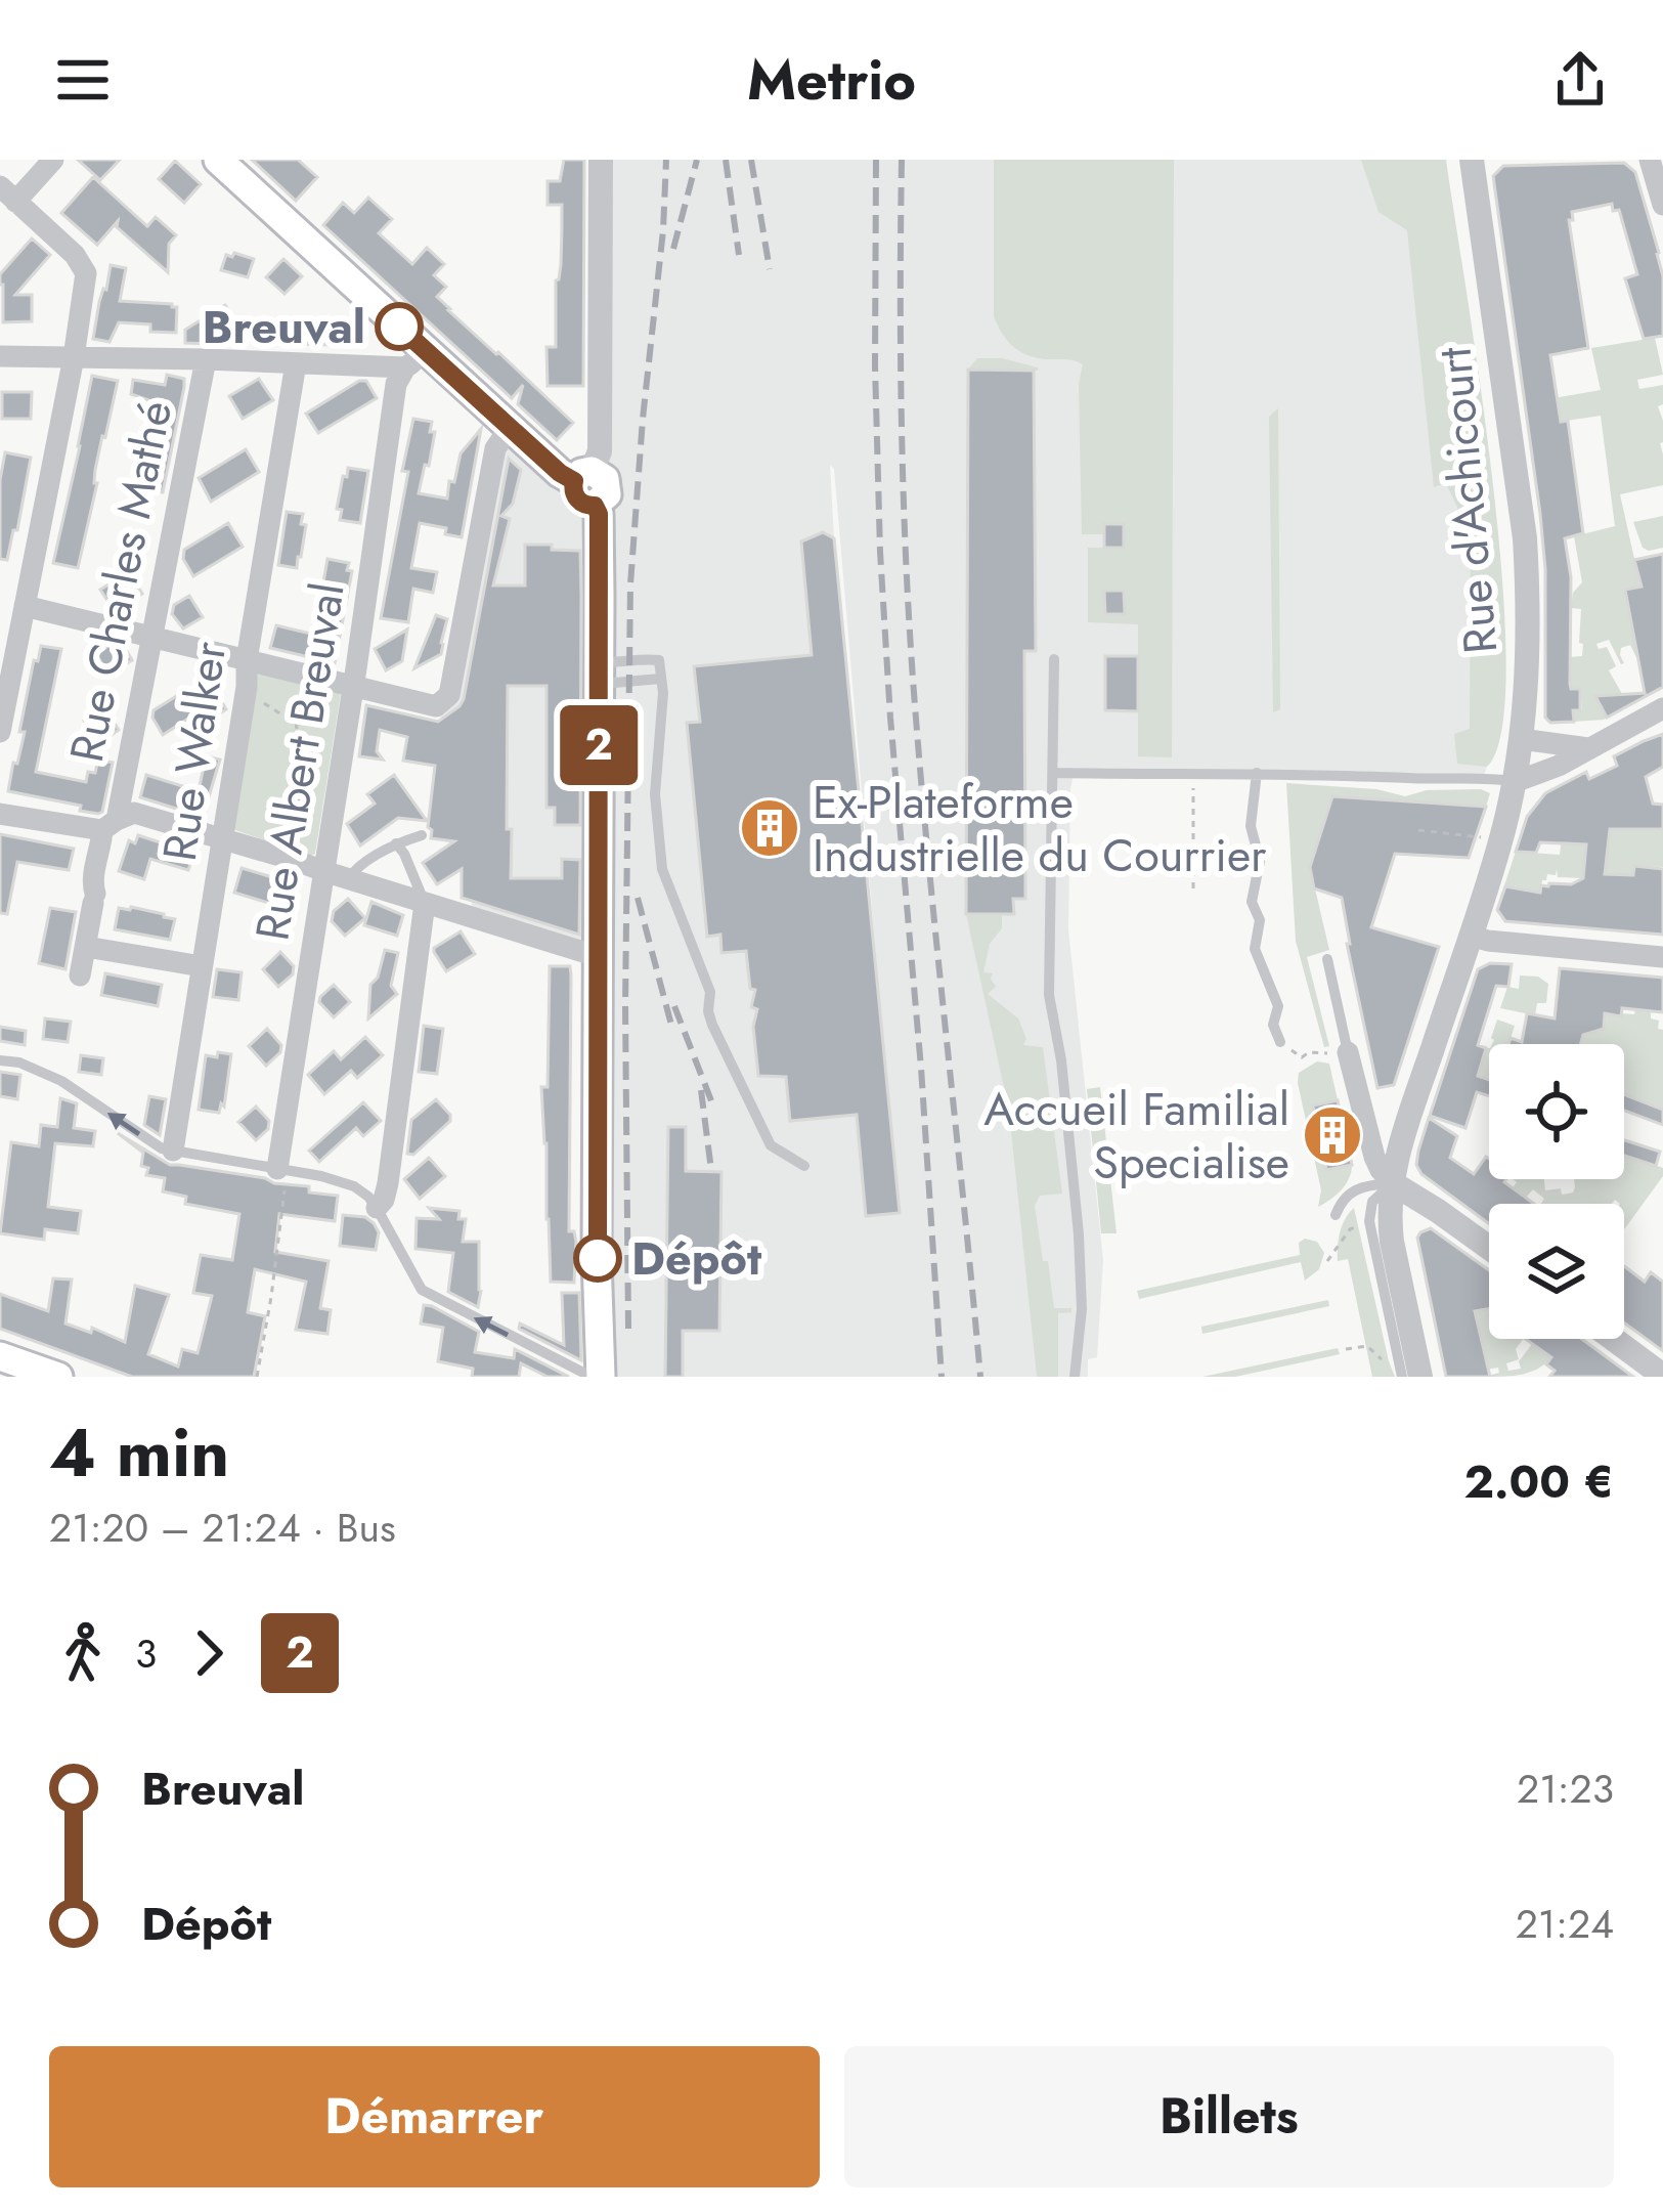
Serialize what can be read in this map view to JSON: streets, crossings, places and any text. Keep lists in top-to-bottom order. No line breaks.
{"streets":{"street":["Rue d'Achicourt","Rue Charles Mathé","Rue Walker","Rue Albert Breuval"]},"places":{"other":["Breuval","Dépôt"],"building":["Ex-Plateforme Industrielle du Courrier","Accueil Familial Specialise"]},"lines":["bus line 2"],"page":{"header":"Metrio","on_map":"2","heading":["4 min","21:20 – 21:24 · Bus","2.00 €"],"legs":["3","2"],"list":[{"name":"Breuval","value":"21:23"},{"name":"Dépôt","value":"21:24"}],"buttons":["Démarrer","Billets"]}}
